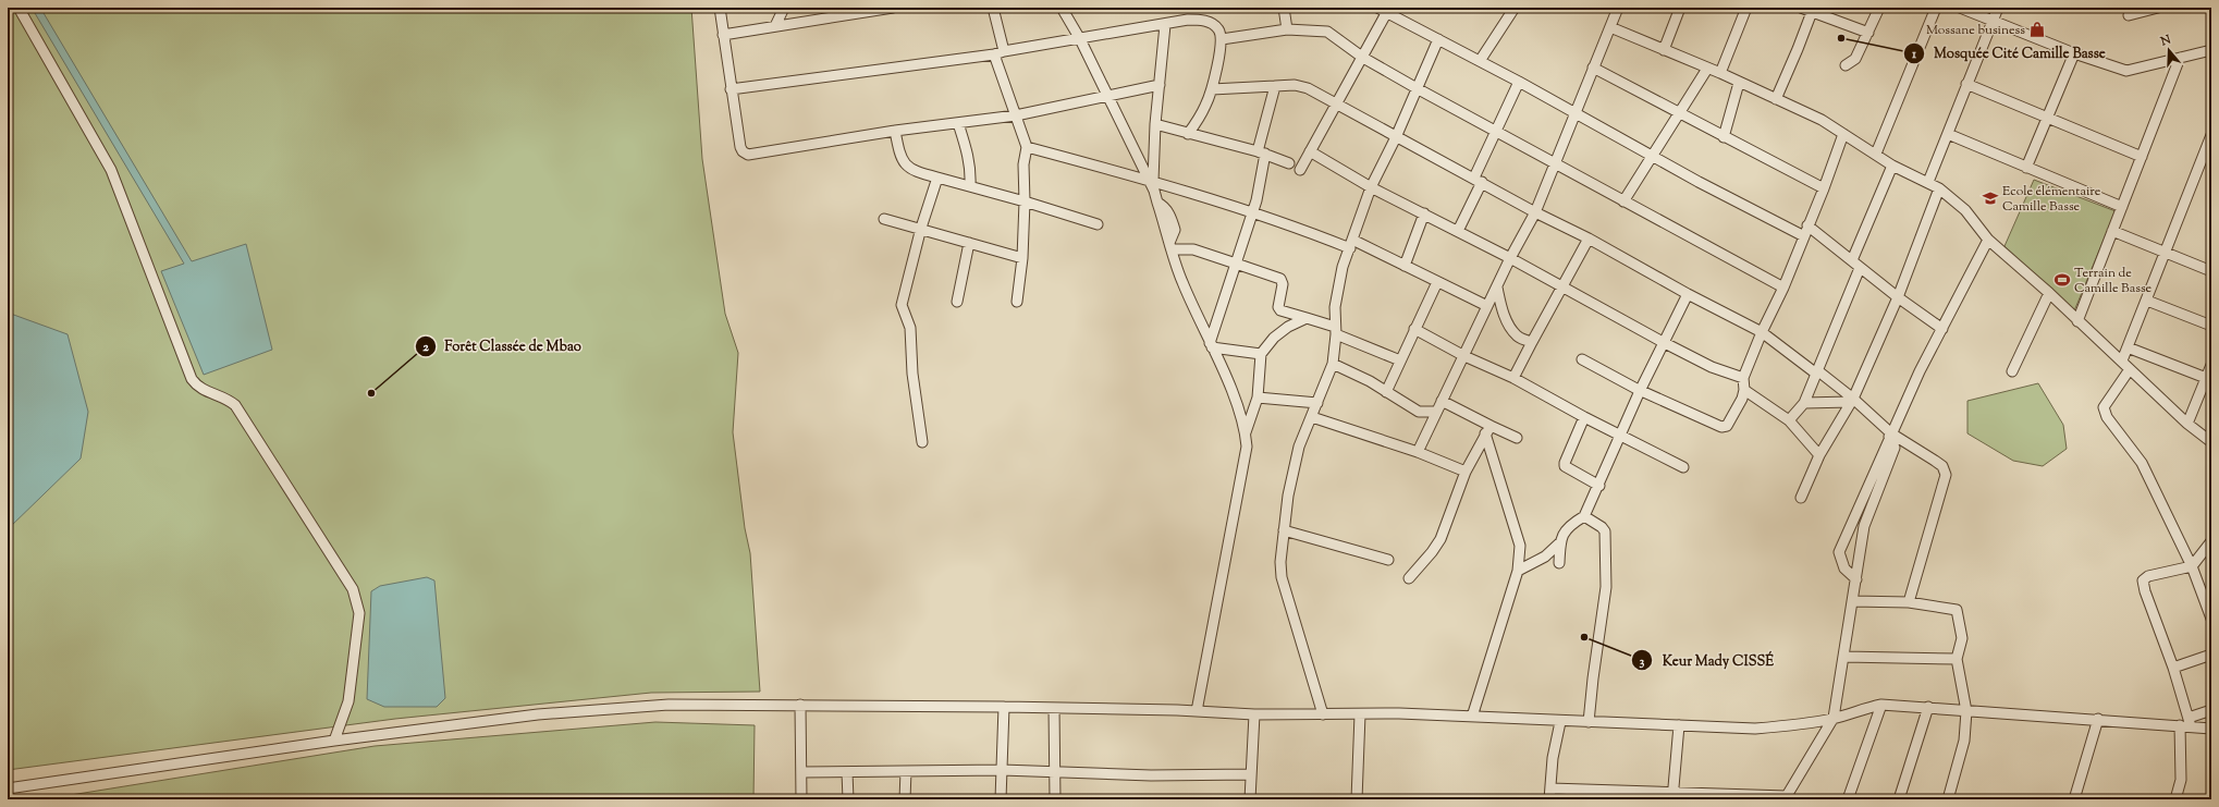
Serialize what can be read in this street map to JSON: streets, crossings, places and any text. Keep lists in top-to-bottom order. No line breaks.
{"places":{"shop":["Mossane business"],"other":["Mosquée Cité Camille Basse","Forêt Classée de Mbao","Keur Mady CISSÉ"],"school or university":["Ecole élémentaire Camille Basse"],"sports":["Terrain de Camille Basse"]},"north":"top"}
